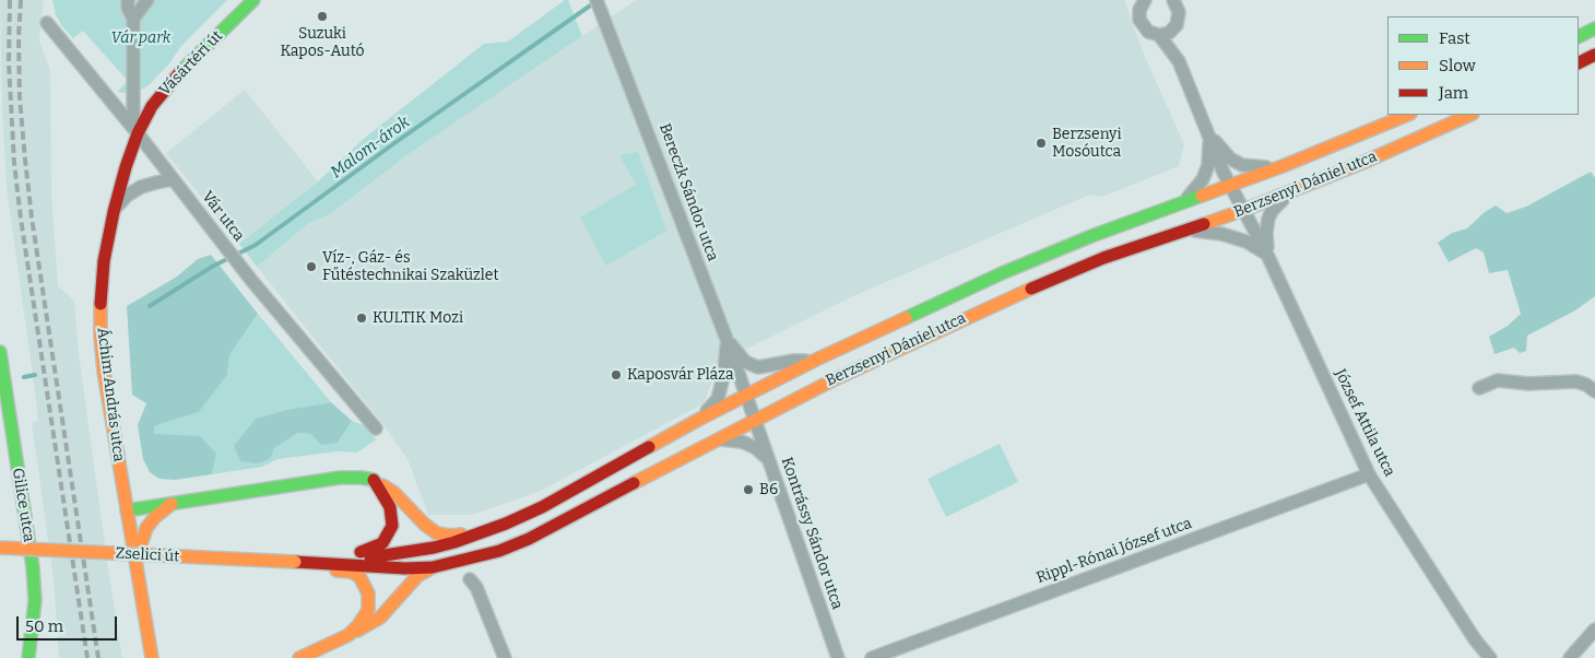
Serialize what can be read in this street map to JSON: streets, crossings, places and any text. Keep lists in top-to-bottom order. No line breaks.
{"streets":{"main road":["Vásártéri út","Berzsenyi Dániel utca","Áchim András utca","Gilice utca","Zselici út"],"street":["Bereczk Sándor utca","Vár utca","József Attila utca","Kontrássy Sándor utca","Rippl-Rónai József utca"]},"crossings":[["Vásártéri út","Vár utca"],["Vásártéri út","Áchim András utca"],["Berzsenyi Dániel utca","Bereczk Sándor utca"],["Berzsenyi Dániel utca","József Attila utca"],["Berzsenyi Dániel utca","Kontrássy Sándor utca"],["Berzsenyi Dániel utca","Zselici út"],["Bereczk Sándor utca","Kontrássy Sándor utca"],["Vár utca","Áchim András utca"],["József Attila utca","Rippl-Rónai József utca"]],"water":["Malom-árok"],"parks":["Vár park"],"places":["Suzuki Kapos-Autó","Berzsenyi Mosóutca","Víz-, Gáz- és Fűtéstechnikai Szaküzlet","KULTIK Mozi","Kaposvár Pláza","B6"],"legend":["Fast","Slow","Jam"],"scale_bar":"50 m"}
